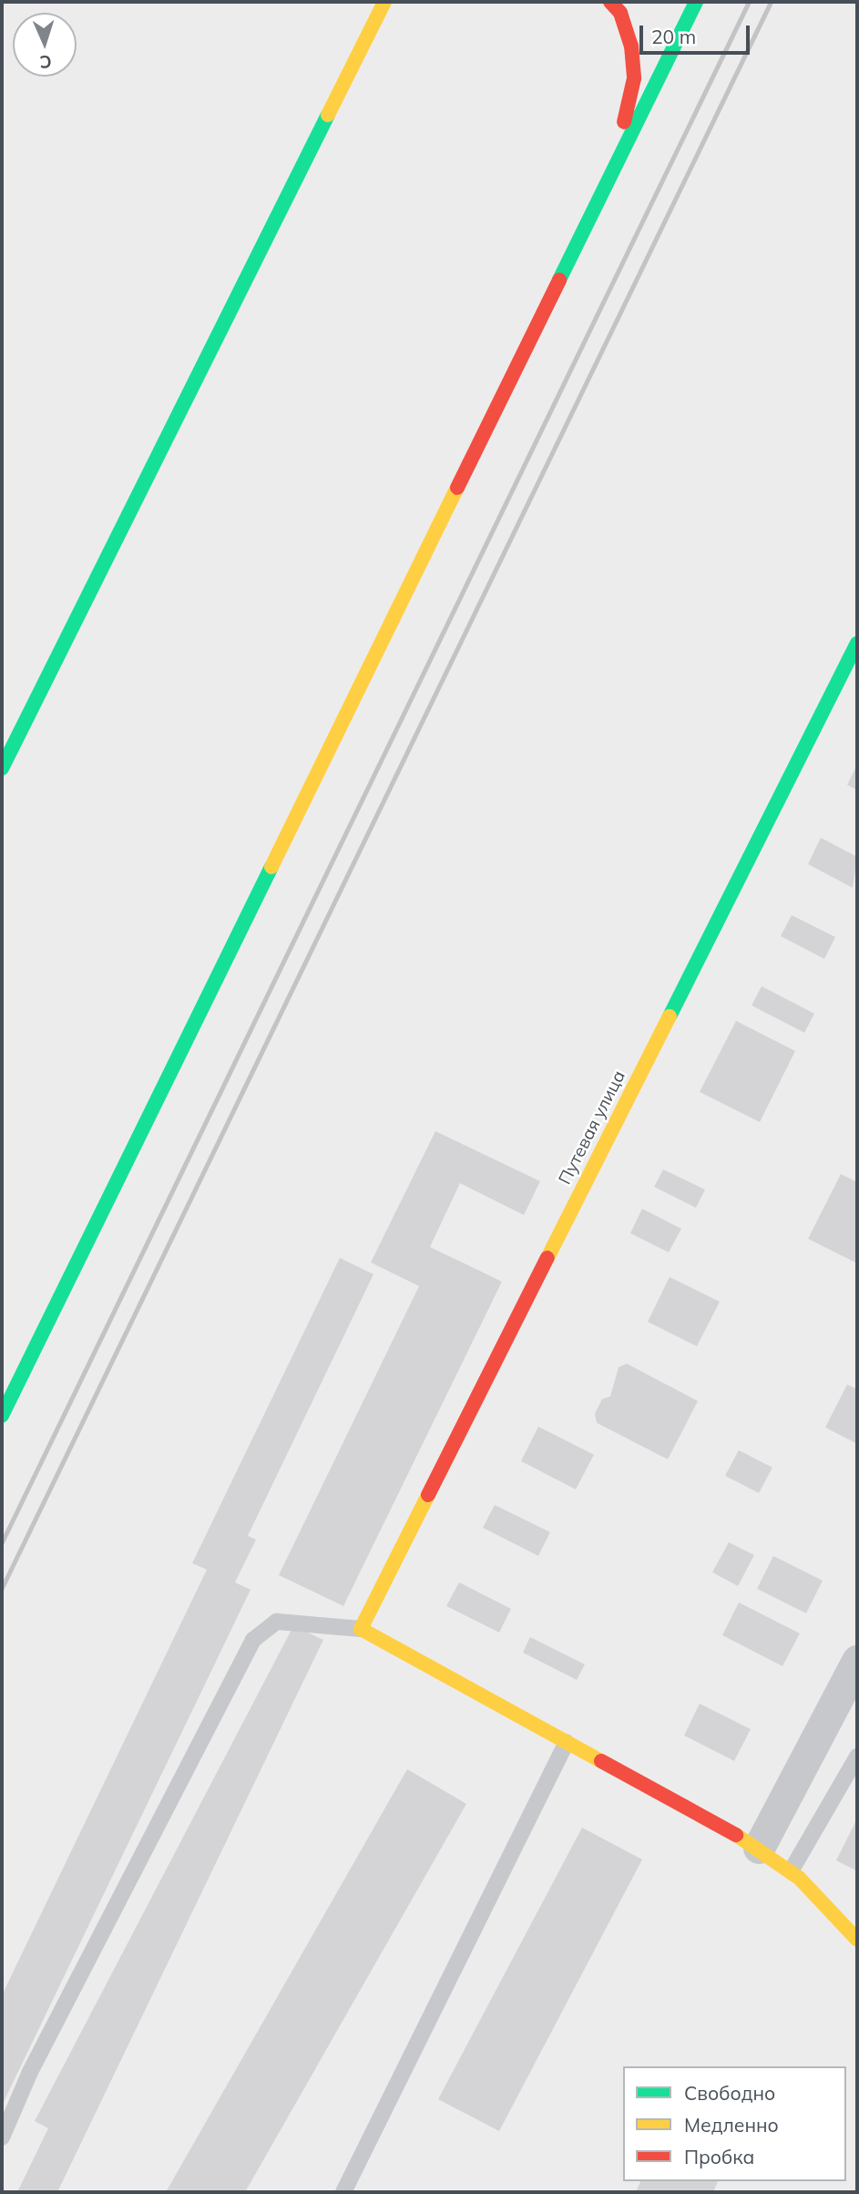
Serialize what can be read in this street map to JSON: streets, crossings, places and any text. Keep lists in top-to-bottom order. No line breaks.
{"streets":{"main road":["Путевая улица"]},"legend":["Свободно","Медленно","Пробка"],"scale_bar":"20 m","north":"bottom"}
